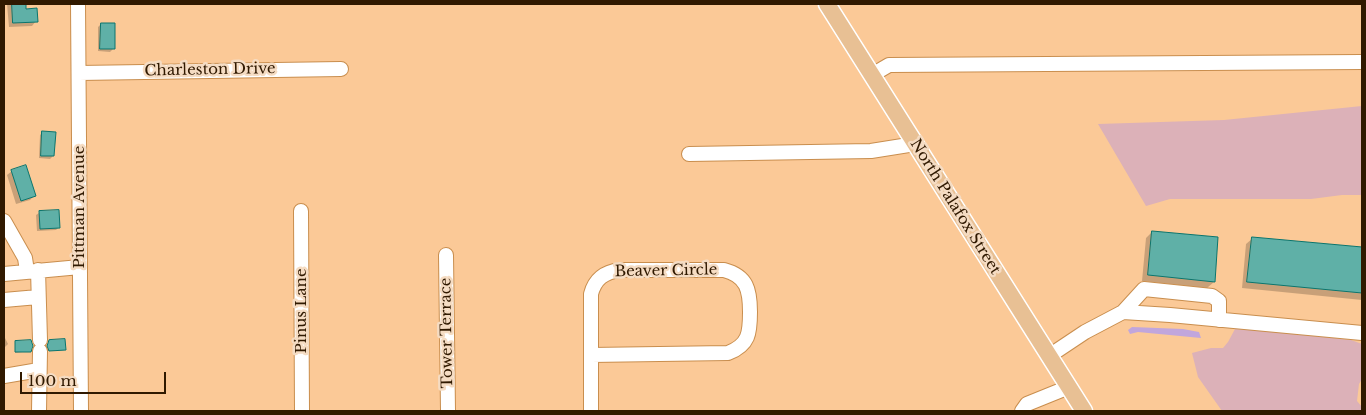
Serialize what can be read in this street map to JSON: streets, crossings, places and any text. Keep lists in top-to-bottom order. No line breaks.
{"streets":{"main road":["North Palafox Street"],"street":["Charleston Drive","Pittman Avenue","Beaver Circle","Pinus Lane","Tower Terrace"]},"crossings":[["Charleston Drive","Pittman Avenue"]],"scale_bar":"100 m"}
